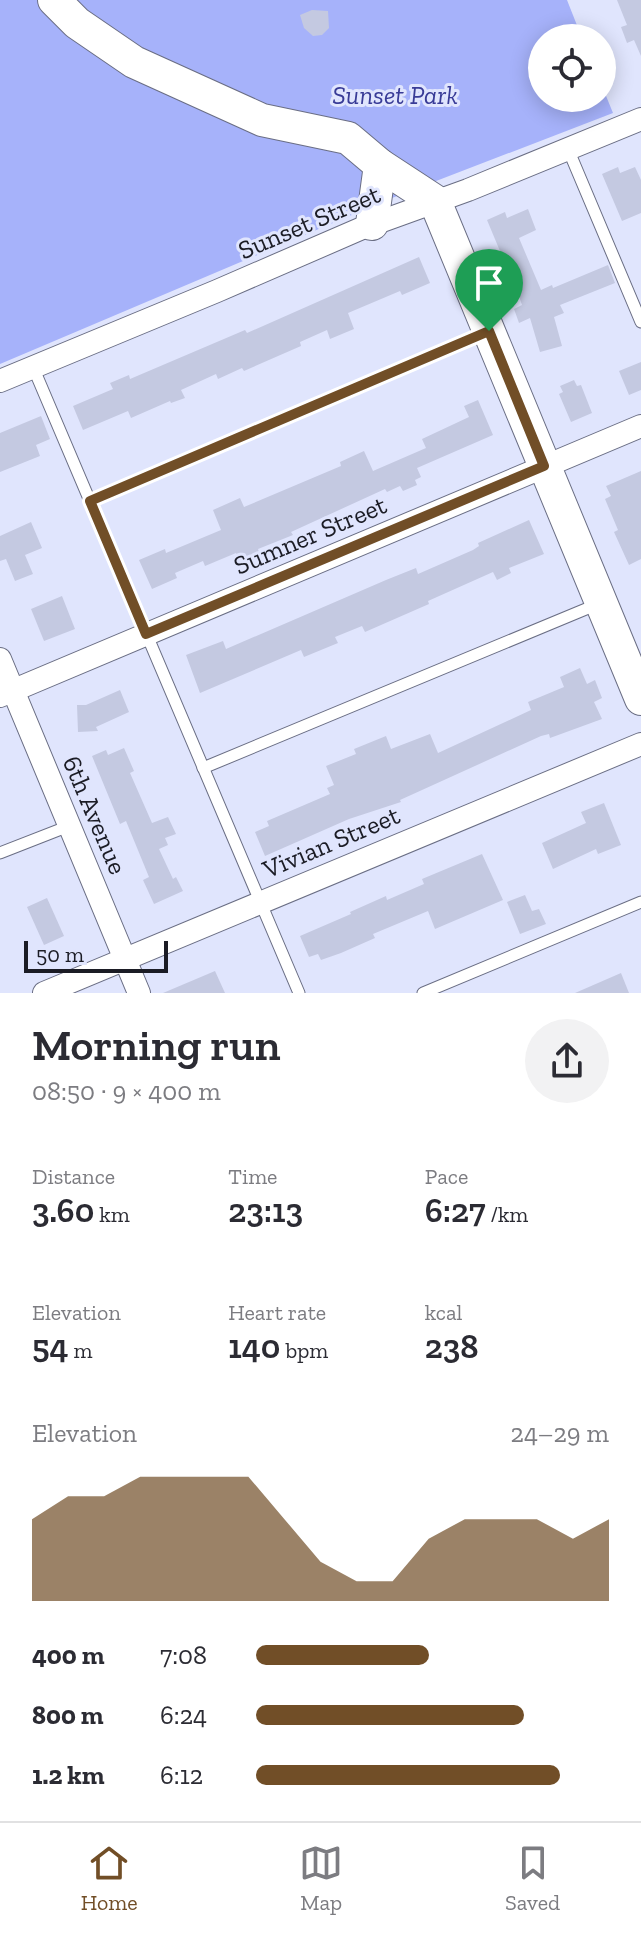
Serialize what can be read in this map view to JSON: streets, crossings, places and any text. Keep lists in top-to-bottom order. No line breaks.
{"streets":{"street":["Sunset Street","Sumner Street","6th Avenue","Vivian Street"]},"crossings":[["Sumner Street","6th Avenue"],["6th Avenue","Vivian Street"]],"parks":["Sunset Park"],"scale_bar":"50 m","page":{"scale":"50 m","heading":["Morning run","08:50 · 9 × 400 m"],"stats":[["Distance","3.60 km"],["Time","23:13"],["Pace","6:27 /km"],["Elevation","54 m"],["Heart rate","140 bpm"],["kcal","238"]],"chart":["Elevation","24–29 m"],"list":[{"name":"400 m","note":"7:08"},{"name":"800 m","note":"6:24"},{"name":"1.2 km","note":"6:12"}],"tabs":["Home","Map","Saved"]}}
